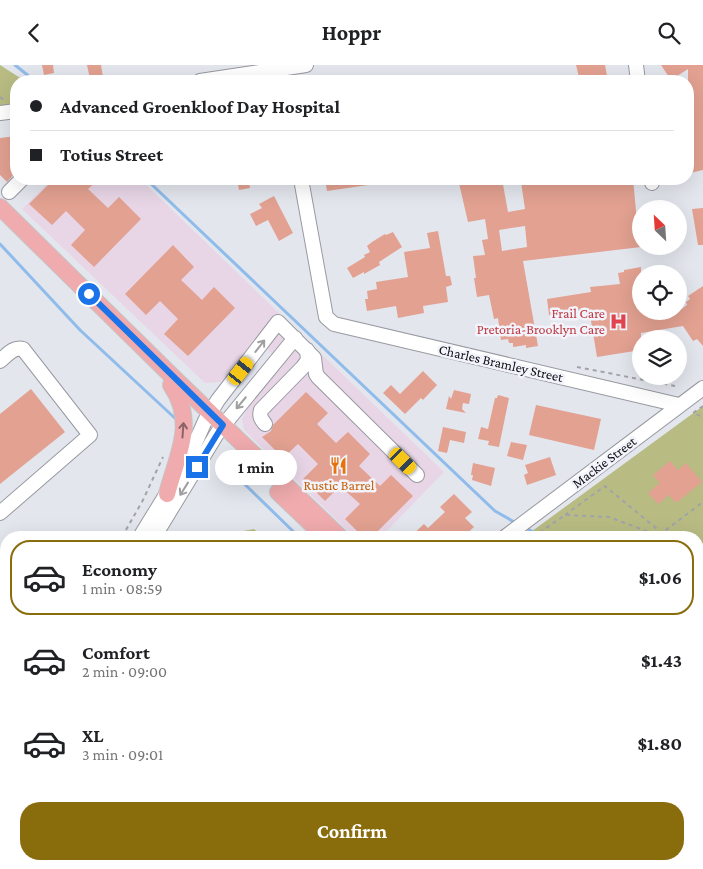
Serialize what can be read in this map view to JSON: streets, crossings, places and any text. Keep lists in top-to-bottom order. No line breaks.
{"streets":{"street":["Charles Bramley Street","Mackie Street"]},"crossings":[["Charles Bramley Street","Mackie Street"]],"places":{"hospital":["Frail Care Pretoria-Brooklyn Care"],"restaurant":["Rustic Barrel"]},"north":"top left","page":{"header":"Hoppr","banner":["Advanced Groenkloof Day Hospital","Totius Street"],"bubble":"1 min","list":[{"name":"Economy","note":"1 min · 08:59","value":"$1.06"},{"name":"Comfort","note":"2 min · 09:00","value":"$1.43"},{"name":"XL","note":"3 min · 09:01","value":"$1.80"}],"buttons":"Confirm"}}
